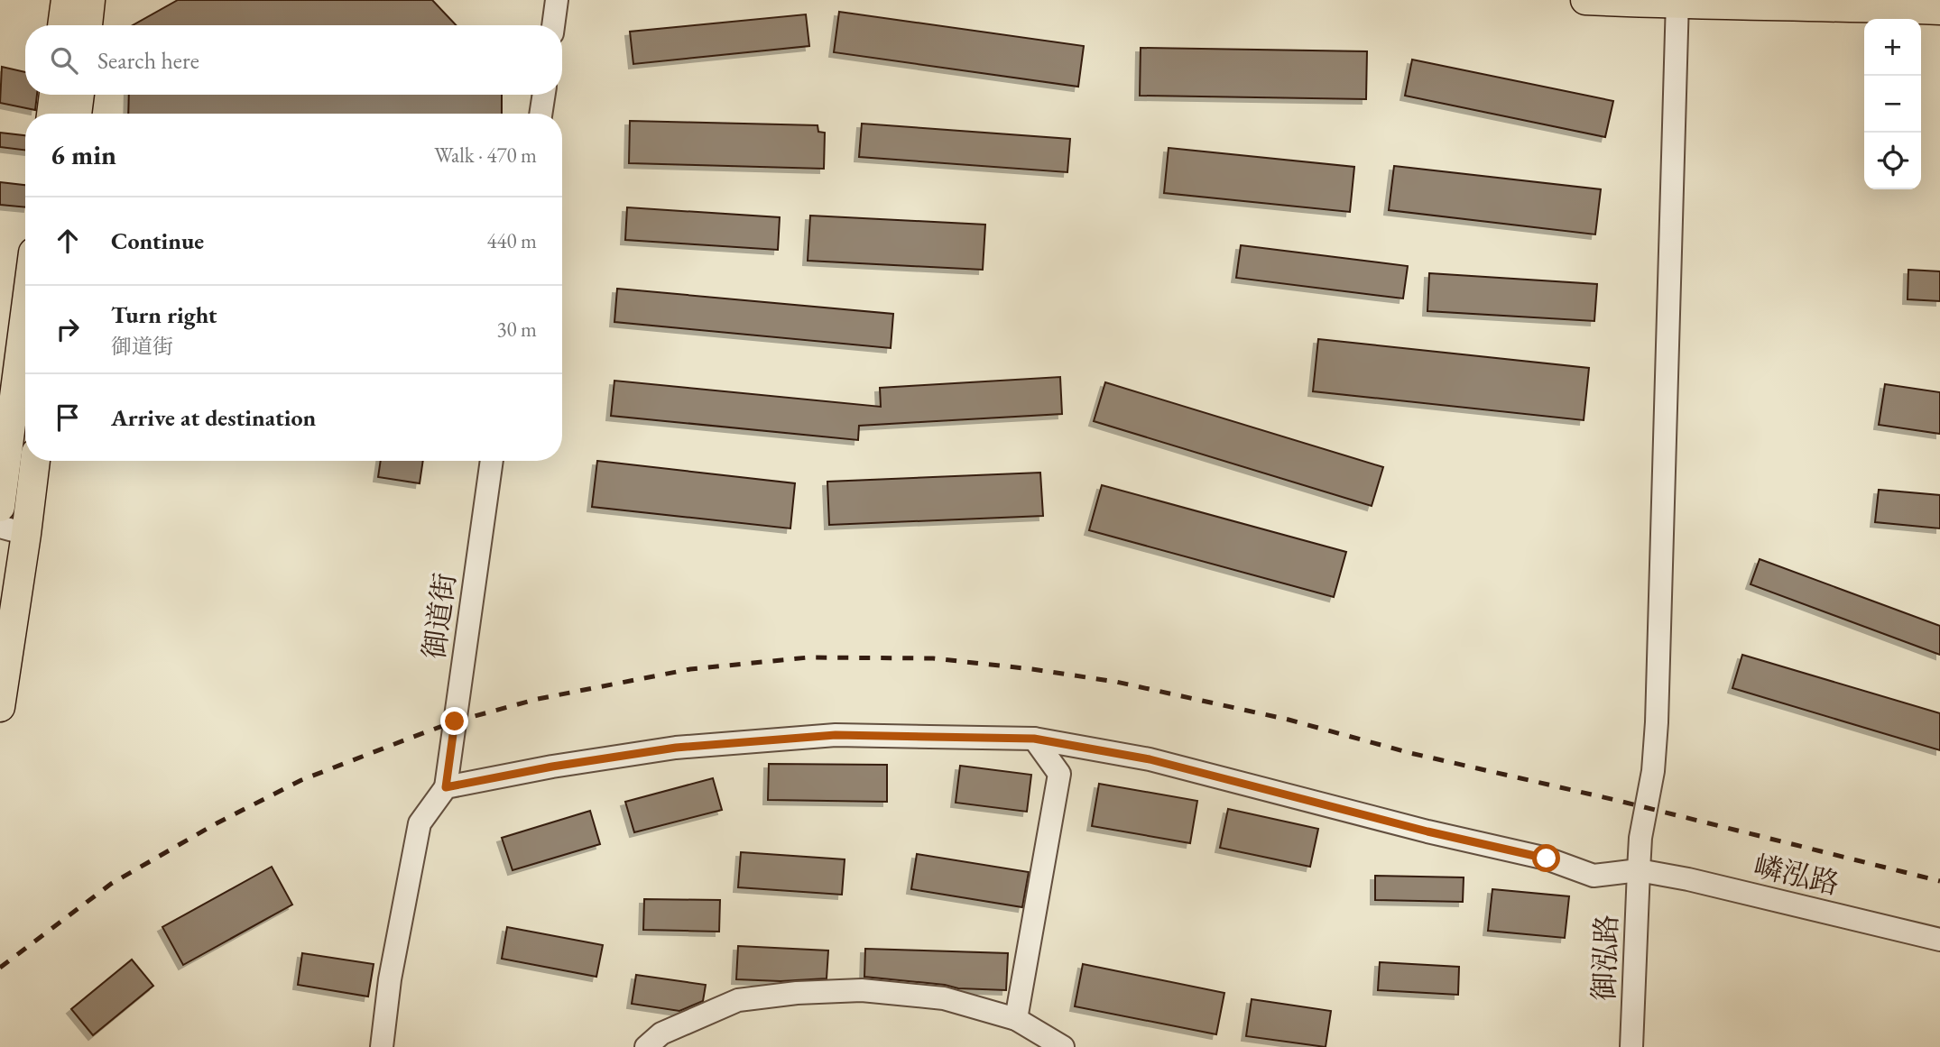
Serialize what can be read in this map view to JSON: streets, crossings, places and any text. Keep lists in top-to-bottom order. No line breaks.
{"streets":{"street":["御道街","嶙泓路","御泓路"]},"crossings":[["御道街","嶙泓路"],["嶙泓路","御泓路"]],"page":{"map_buttons":["+","−"],"search":"Search here","heading":["6 min","Walk · 470 m"],"list":[["Continue","440 m"],["Turn right","御道街","30 m"],"Arrive at destination"]}}
